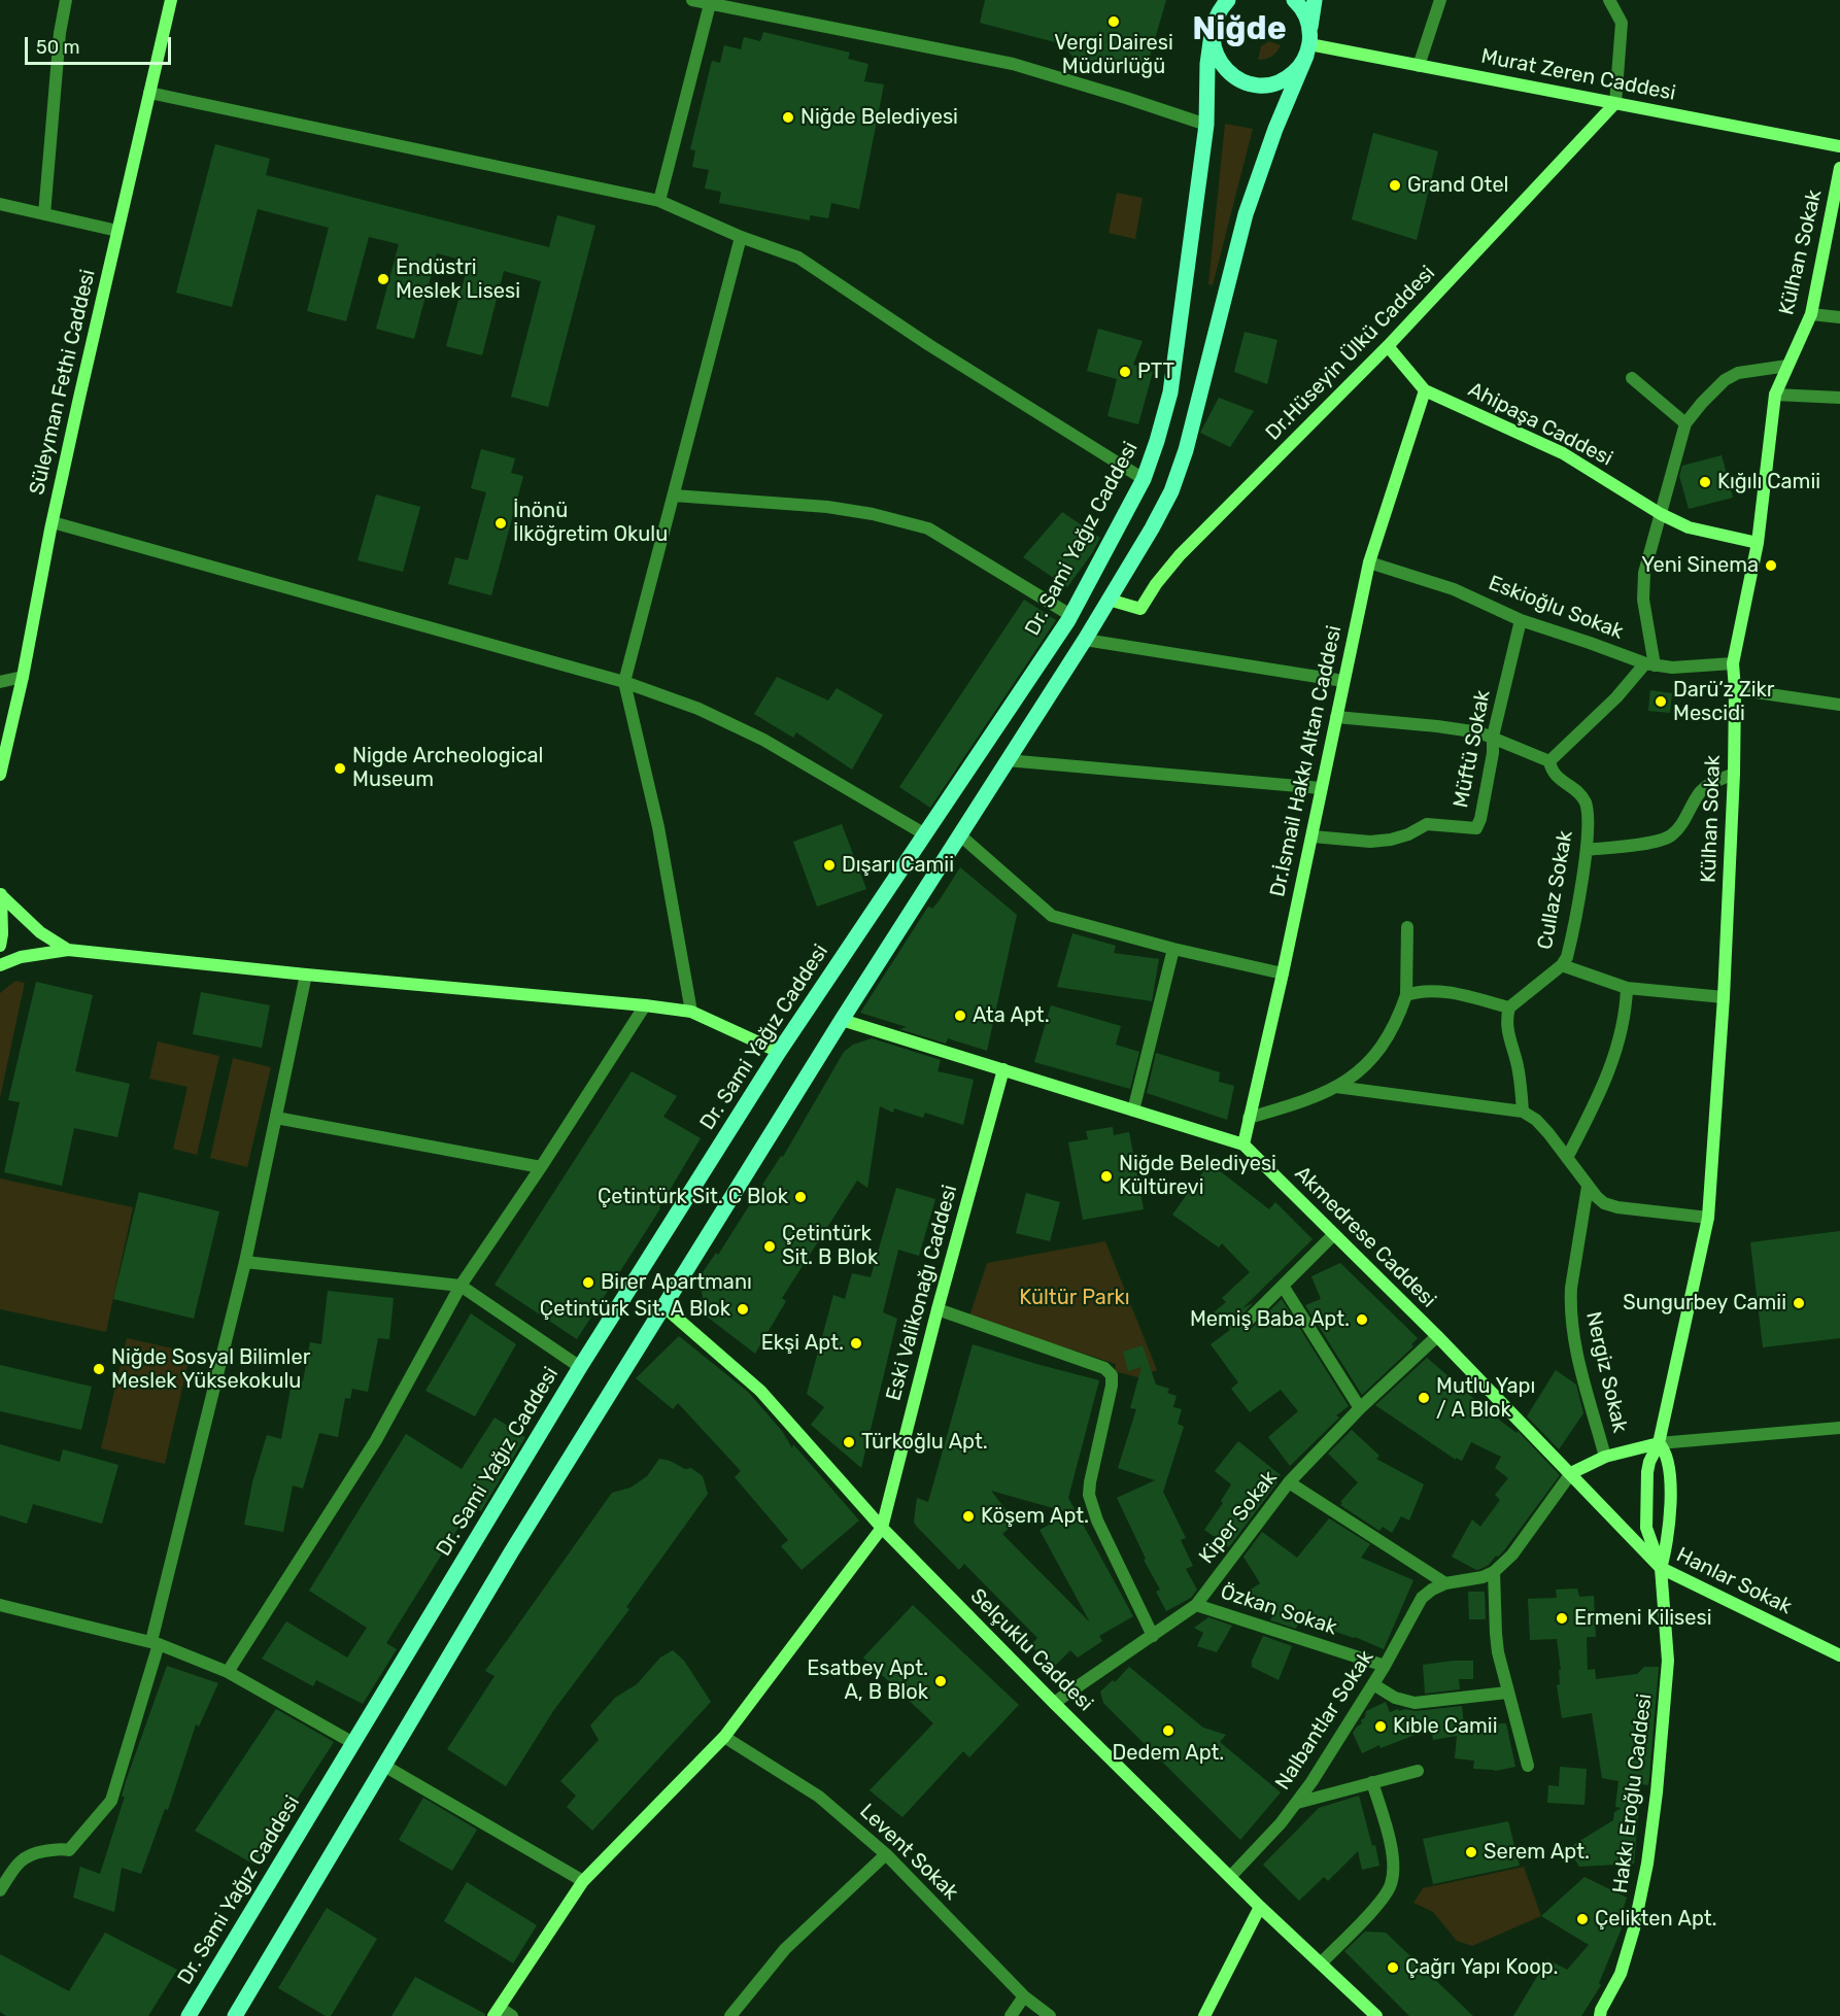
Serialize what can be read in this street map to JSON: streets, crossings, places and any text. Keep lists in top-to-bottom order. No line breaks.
{"streets":{"main road":["Dr. Sami Yağız Caddesi"],"street":["Murat Zeren Caddesi","Külhan Sokak","Dr.Hüseyin Ülkü Caddesi","Süleyman Fethi Caddesi","Ahipaşa Caddesi","Eskioğlu Sokak","Müftü Sokak","Dr.İsmail Hakkı Altan Caddesi","Cullaz Sokak","Akmedrese Caddesi","Eski Valikonağı Caddesi","Nergiz Sokak","Kiper Sokak","Hanlar Sokak","Özkan Sokak","Selçuklu Caddesi","Nalbantlar Sokak","Hakkı Eroğlu Caddesi","Levent Sokak"]},"crossings":[["Murat Zeren Caddesi","Dr.Hüseyin Ülkü Caddesi"],["Külhan Sokak","Ahipaşa Caddesi"],["Külhan Sokak","Eskioğlu Sokak"],["Külhan Sokak","Hanlar Sokak"],["Külhan Sokak","Hakkı Eroğlu Caddesi"],["Dr.Hüseyin Ülkü Caddesi","Ahipaşa Caddesi"],["Ahipaşa Caddesi","Dr.İsmail Hakkı Altan Caddesi"],["Eskioğlu Sokak","Müftü Sokak"],["Eskioğlu Sokak","Dr.İsmail Hakkı Altan Caddesi"],["Müftü Sokak","Dr.İsmail Hakkı Altan Caddesi"],["Dr.İsmail Hakkı Altan Caddesi","Akmedrese Caddesi"],["Akmedrese Caddesi","Eski Valikonağı Caddesi"],["Akmedrese Caddesi","Kiper Sokak"],["Akmedrese Caddesi","Hanlar Sokak"],["Akmedrese Caddesi","Nalbantlar Sokak"],["Eski Valikonağı Caddesi","Selçuklu Caddesi"],["Kiper Sokak","Özkan Sokak"],["Kiper Sokak","Selçuklu Caddesi"],["Hanlar Sokak","Nalbantlar Sokak"],["Hanlar Sokak","Hakkı Eroğlu Caddesi"],["Özkan Sokak","Nalbantlar Sokak"],["Selçuklu Caddesi","Nalbantlar Sokak"]],"districts":["Niğde"],"parks":["Kültür Parkı"],"places":["Vergi Dairesi Müdürlüğü","Niğde Belediyesi","Grand Otel","Endüstri Meslek Lisesi","PTT","Kığılı Camii","İnönü İlköğretim Okulu","Yeni Sinema","Darü’z Zikr Mescidi","Nigde Archeological Museum","Dışarı Camii","Ata Apt.","Niğde Belediyesi Kültürevi","Çetintürk Sit. C Blok","Çetintürk Sit. B Blok","Birer Apartmanı","Sungurbey Camii","Çetintürk Sit. A Blok","Memiş Baba Apt.","Ekşi Apt.","Niğde Sosyal Bilimler Meslek Yüksekokulu","Mutlu Yapı / A Blok","Türkoğlu Apt.","Köşem Apt.","Ermeni Kilisesi","Esatbey Apt. A, B Blok","Kıble Camii","Dedem Apt.","Serem Apt.","Çelikten Apt.","Çağrı Yapı Koop."],"scale_bar":"50 m"}
